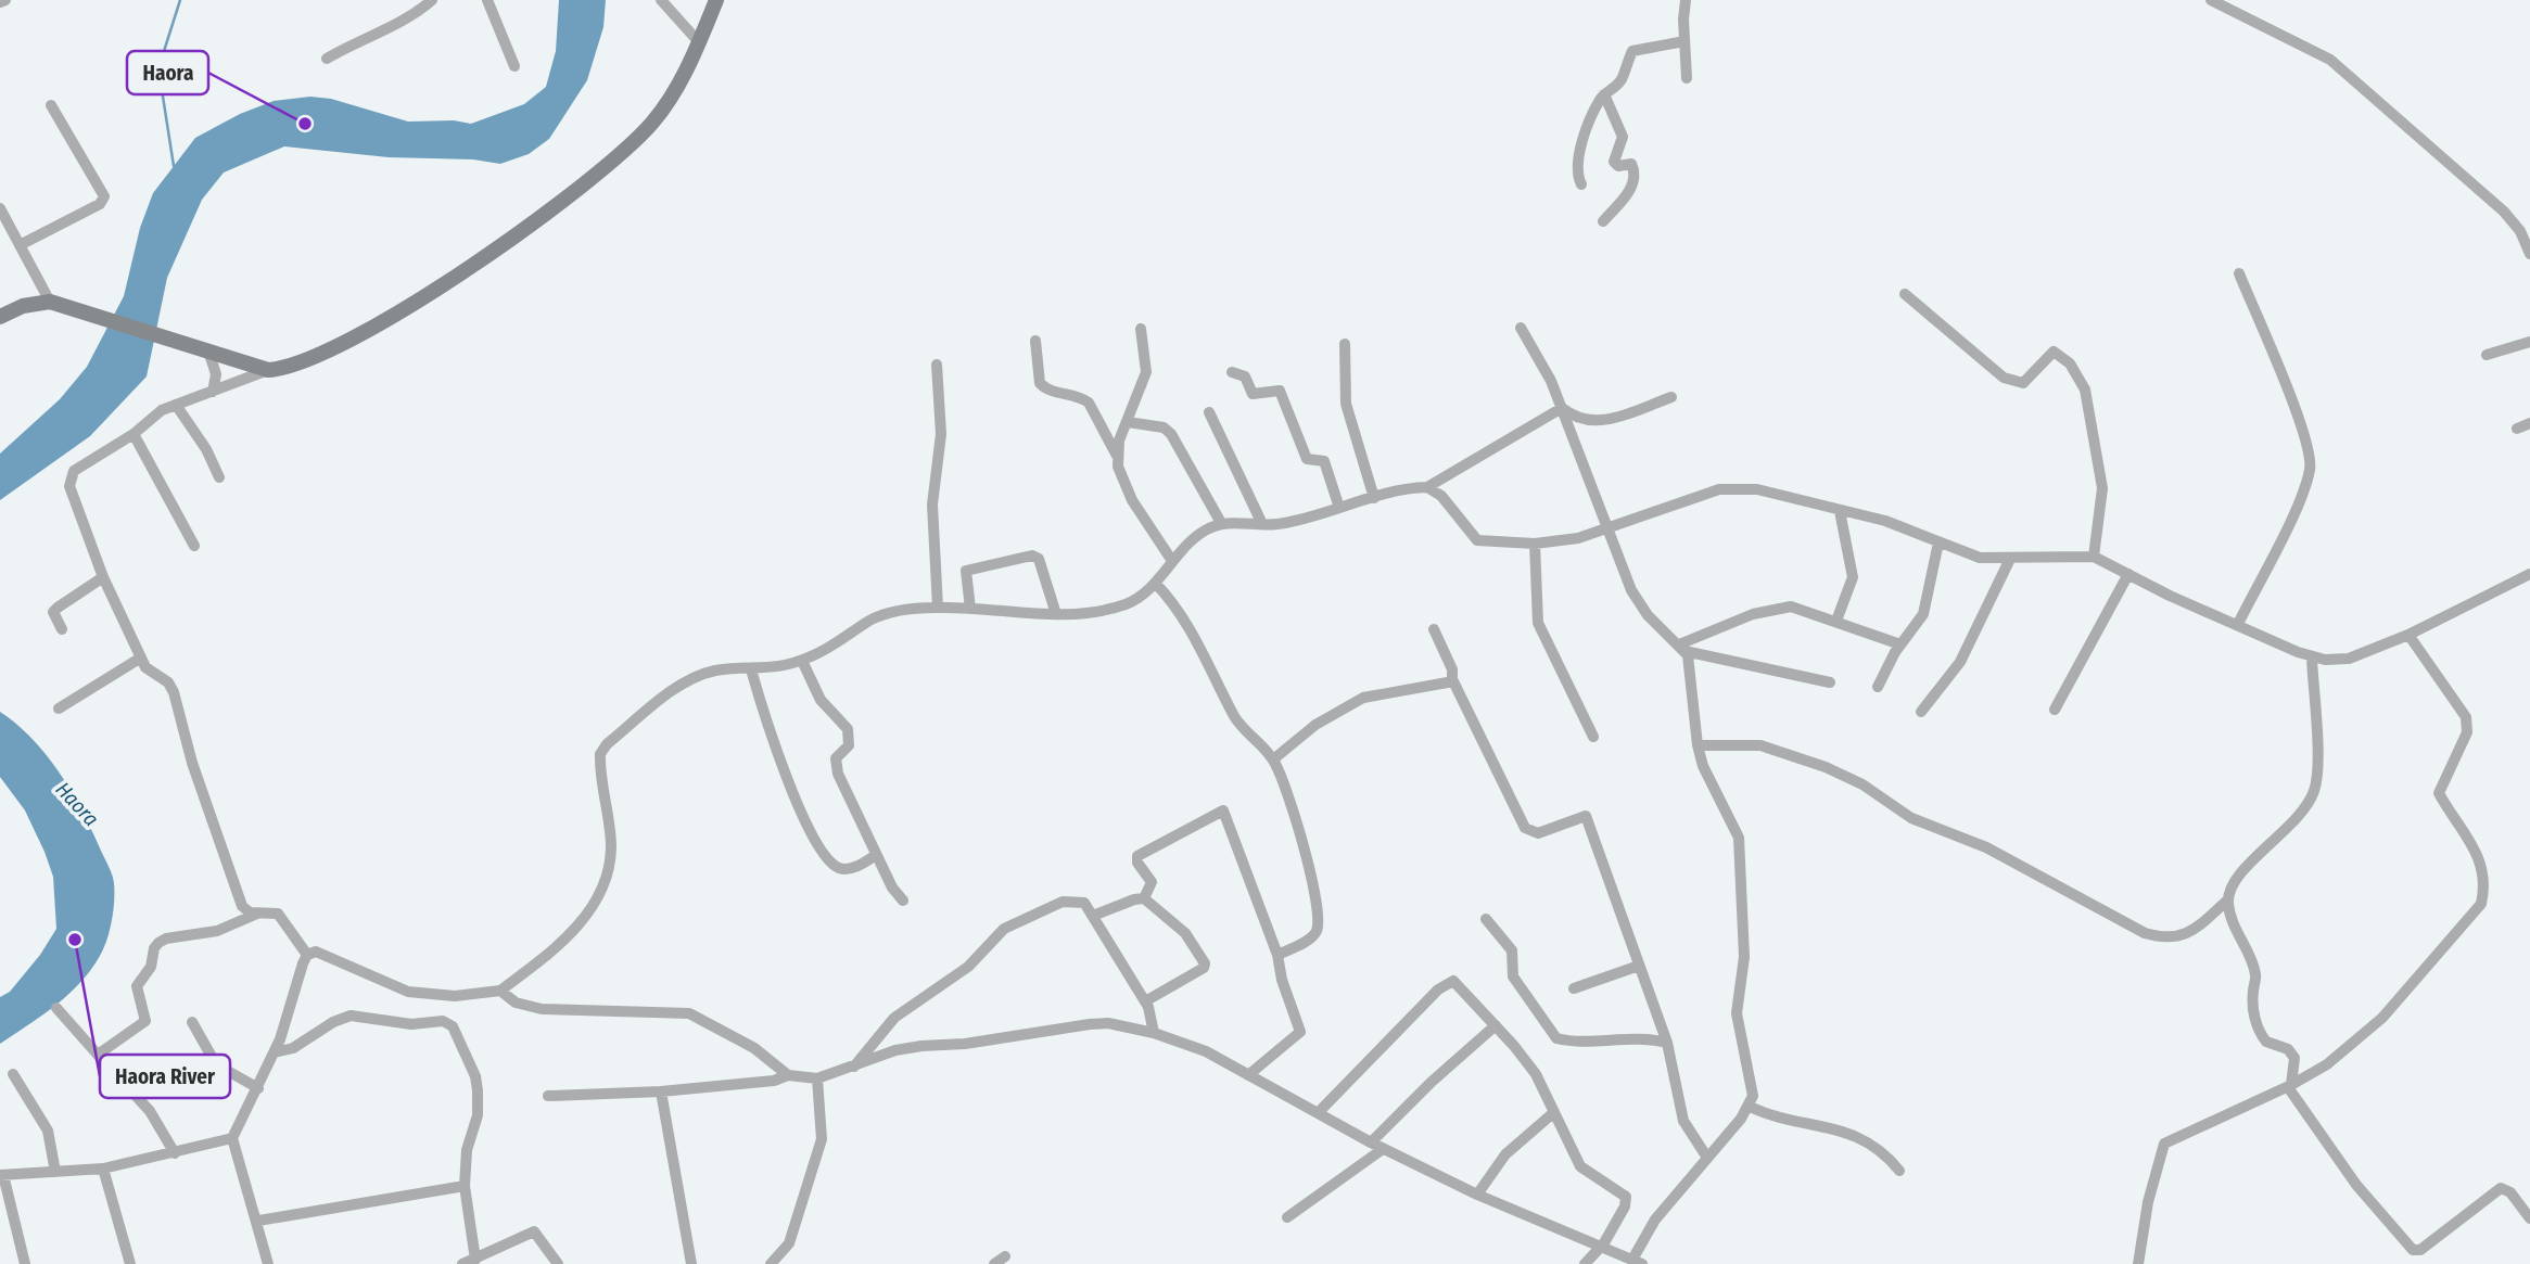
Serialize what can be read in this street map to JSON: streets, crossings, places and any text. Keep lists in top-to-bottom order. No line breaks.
{"water":["Haora"],"places":["Haora","Haora River"]}
